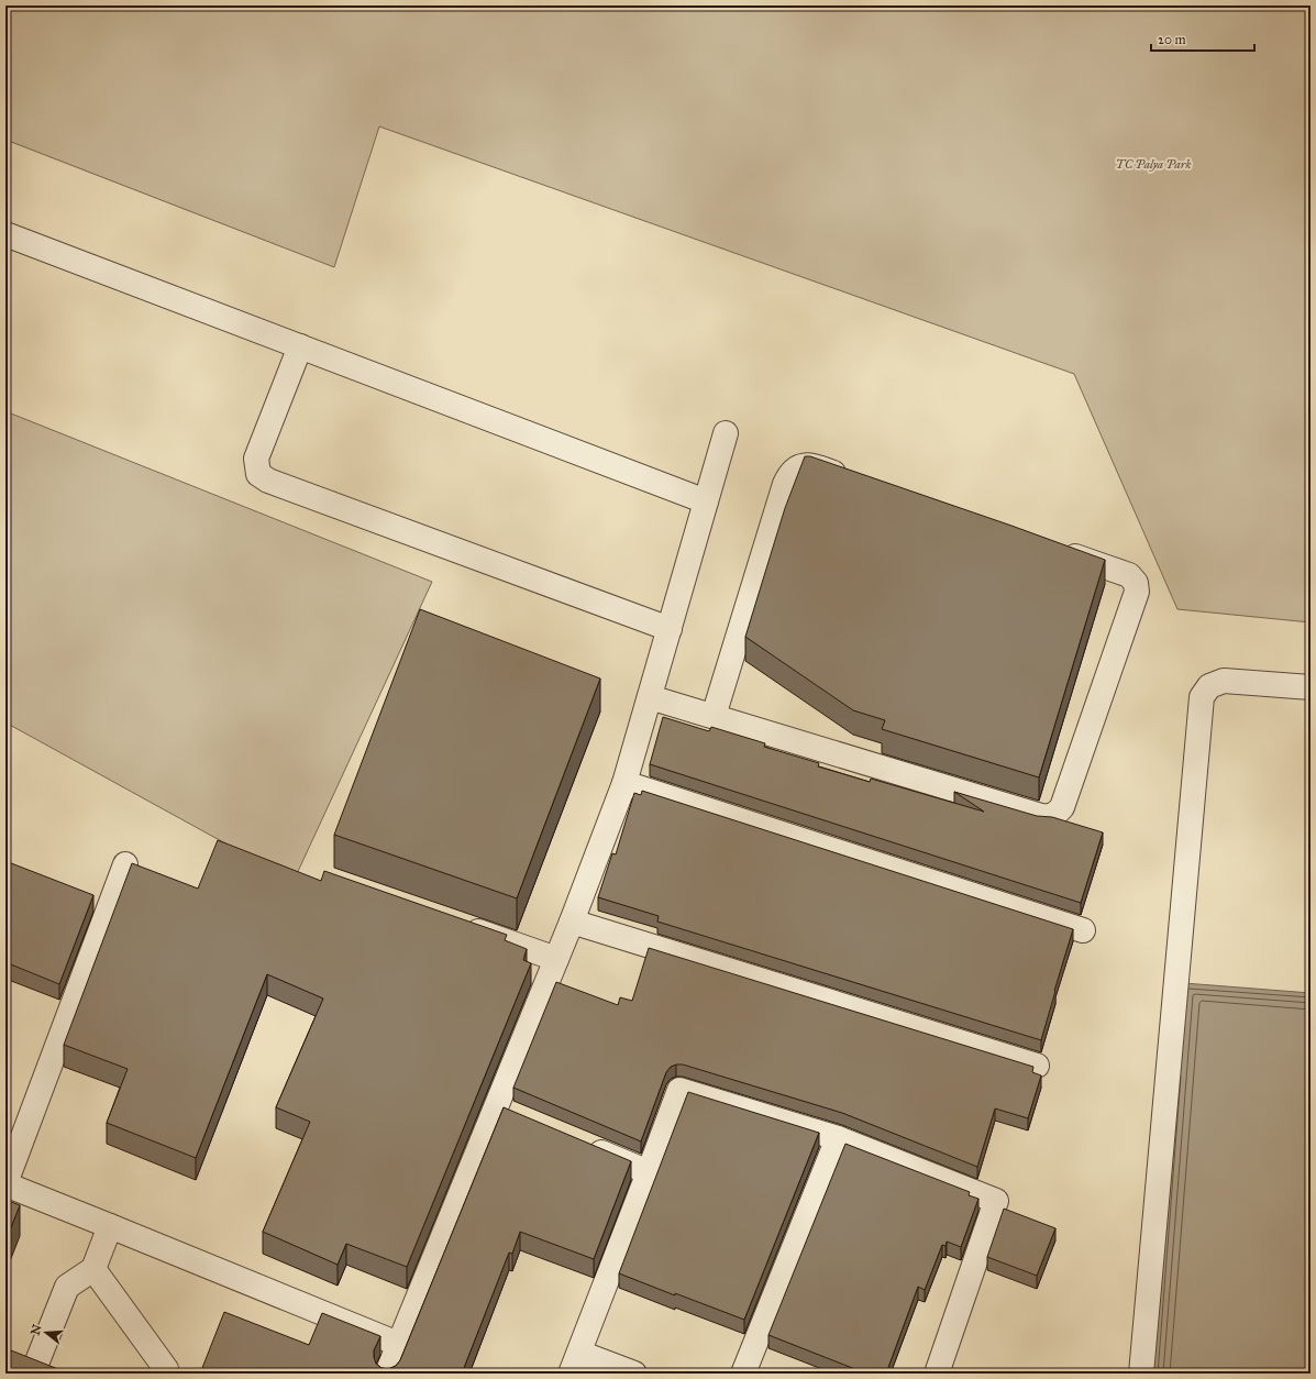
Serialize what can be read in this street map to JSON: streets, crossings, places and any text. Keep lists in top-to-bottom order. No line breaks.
{"parks":["TC Palya Park"],"scale_bar":"20 m","north":"left"}
